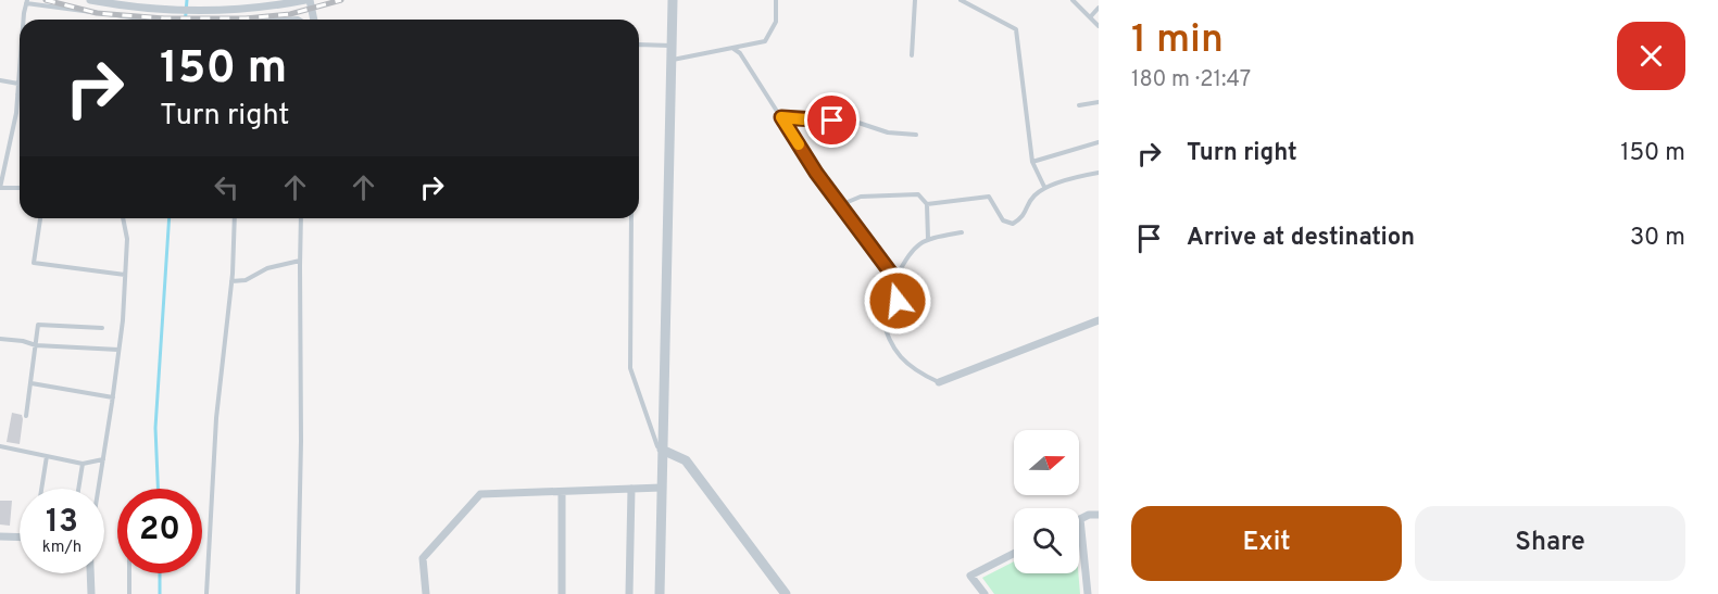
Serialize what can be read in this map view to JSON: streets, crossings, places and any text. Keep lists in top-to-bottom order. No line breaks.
{"north":"right","page":{"heading":["1 min","180 m · 21:47"],"turn":["150 m","Turn right"],"list":[{"name":"Turn right","value":"150 m"},{"name":"Arrive at destination","value":"30 m"}],"speed":"13 km/h","limit":"20","buttons":["Exit","Share"]}}
